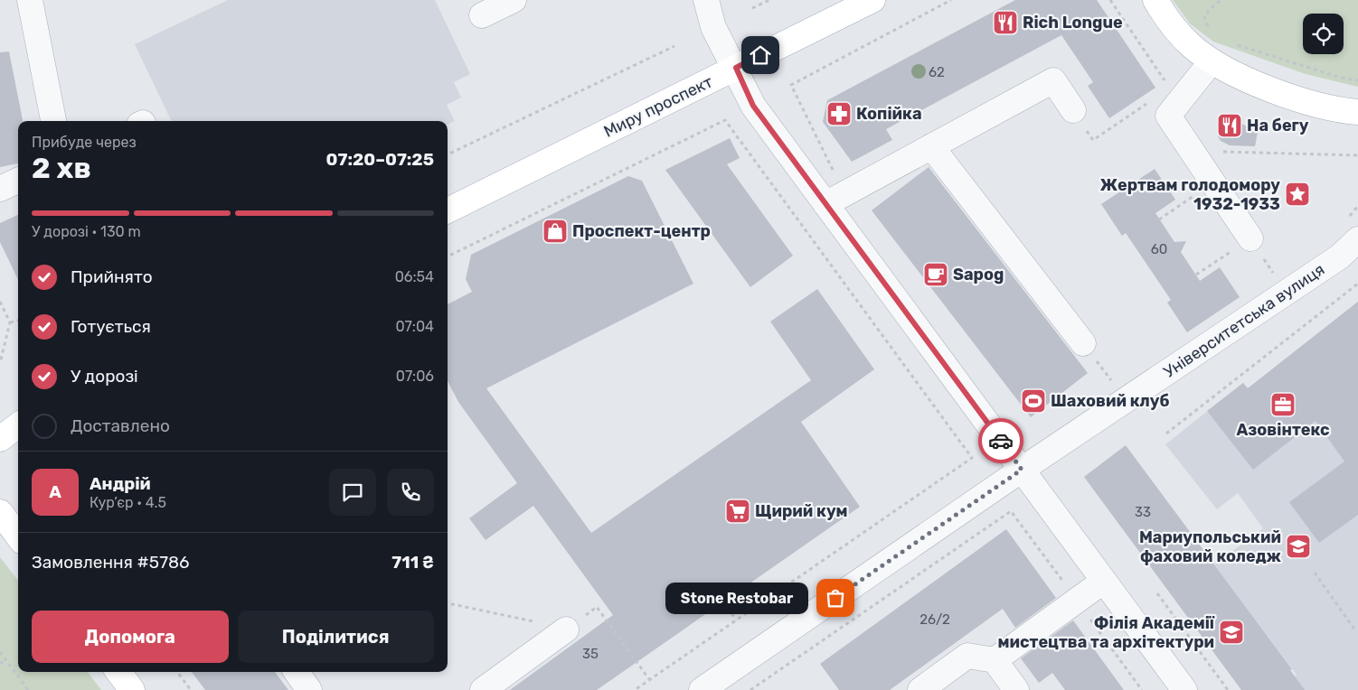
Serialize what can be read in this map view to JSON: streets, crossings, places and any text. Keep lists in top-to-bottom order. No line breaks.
{"streets":{"main road":["Миру проспект"],"street":["Університетська вулиця"]},"places":{"restaurant":["Rich Longue","На бегу"],"pharmacy":["Копійка"],"place":["Жертвам голодомору 1932-1933"],"shop":["Проспект-центр"],"cafe":["Sapog"],"sports":["Шаховий клуб"],"office":["Азовінтекс"],"supermarket":["Щирий кум"],"school or university":["Мариупольський фаховий коледж","Філія Академії мистецтва та архітектури"],"other":["Stone Restobar"]},"house_numbers":["62","60","33","26/2","35"],"page":{"heading":["2 хв","Прибуде через","07:20–07:25"],"panel":["Андрій","Кур’єр · 4.5","Замовлення #5786","711 ₴"],"bar":"У дорозі · 130 m","list":[["Прийнято","06:54"],["Готується","07:04"],["У дорозі","07:06"],"Доставлено"],"round":"А","bubble":"Stone Restobar","buttons":["Допомога","Поділитися"]}}
